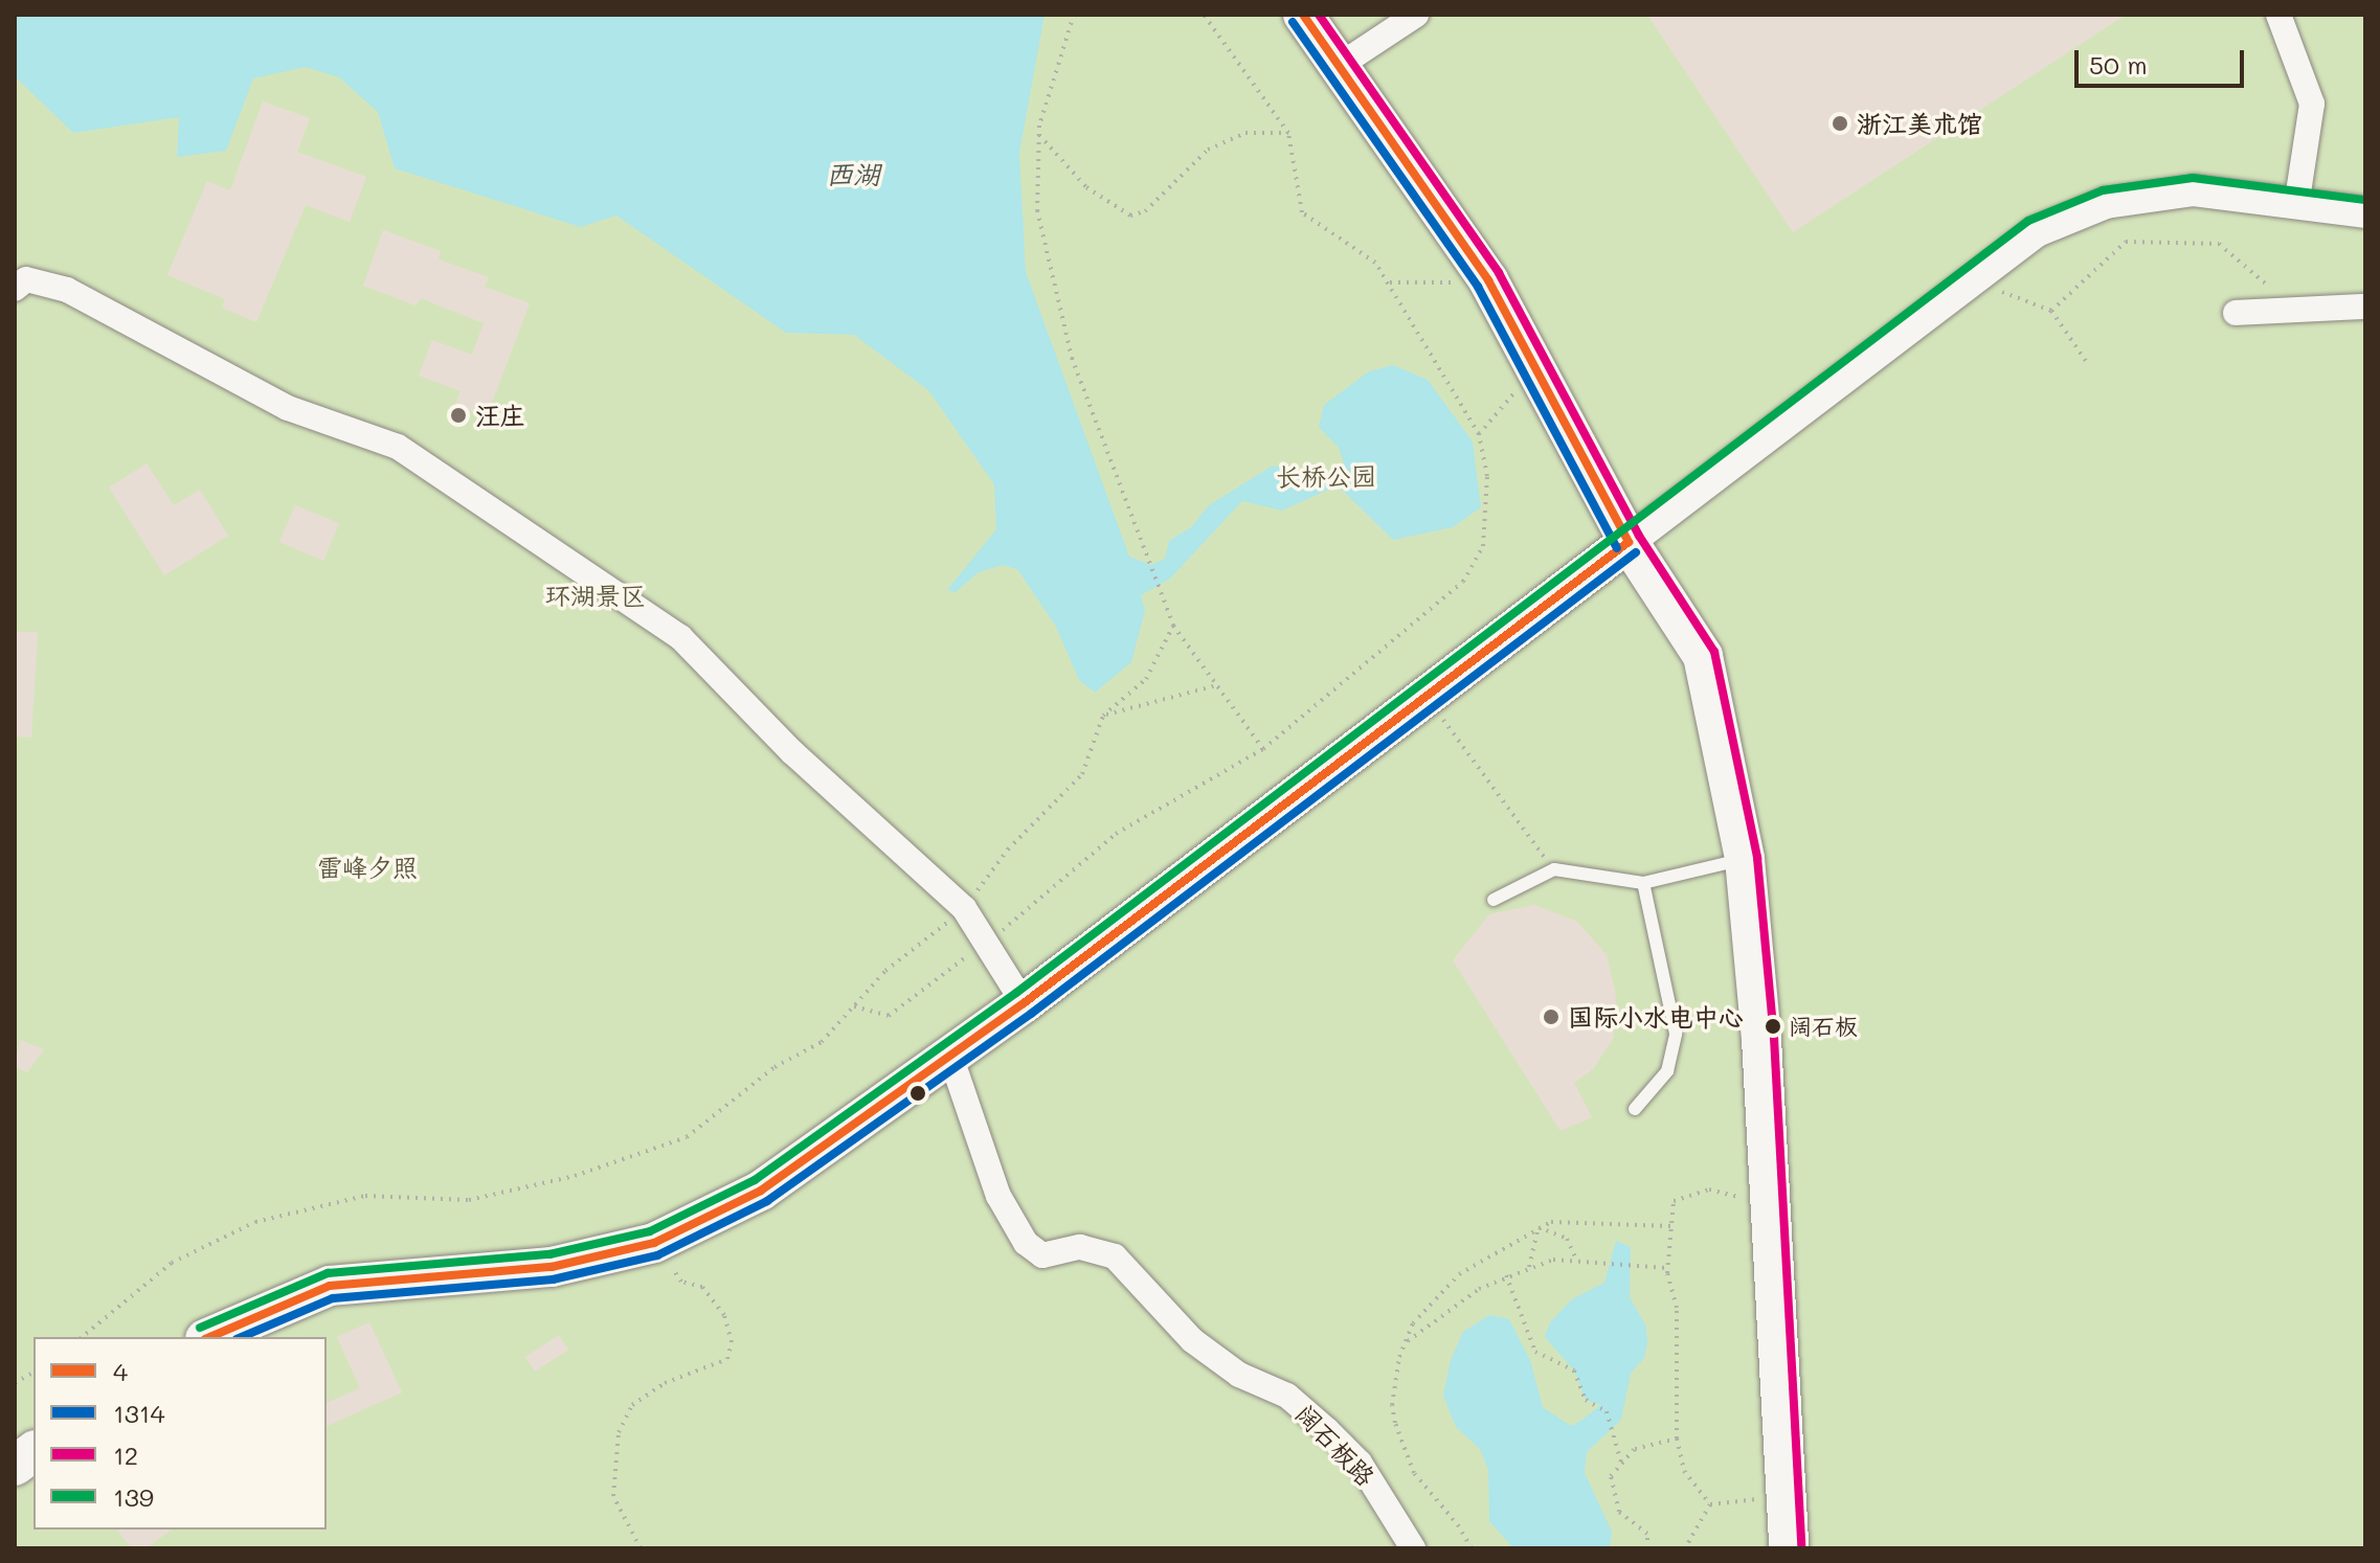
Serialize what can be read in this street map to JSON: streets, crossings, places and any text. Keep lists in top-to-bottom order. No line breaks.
{"streets":{"street":["阔石板路"]},"water":["西湖"],"parks":["长桥公园","环湖景区","雷峰夕照"],"places":["浙江美术馆","汪庄","国际小水电中心","阔石板"],"lines":["transit line 4","transit line 12","transit line 1314","transit line 139"],"legend":["4","1314","12","139"],"scale_bar":"50 m"}
